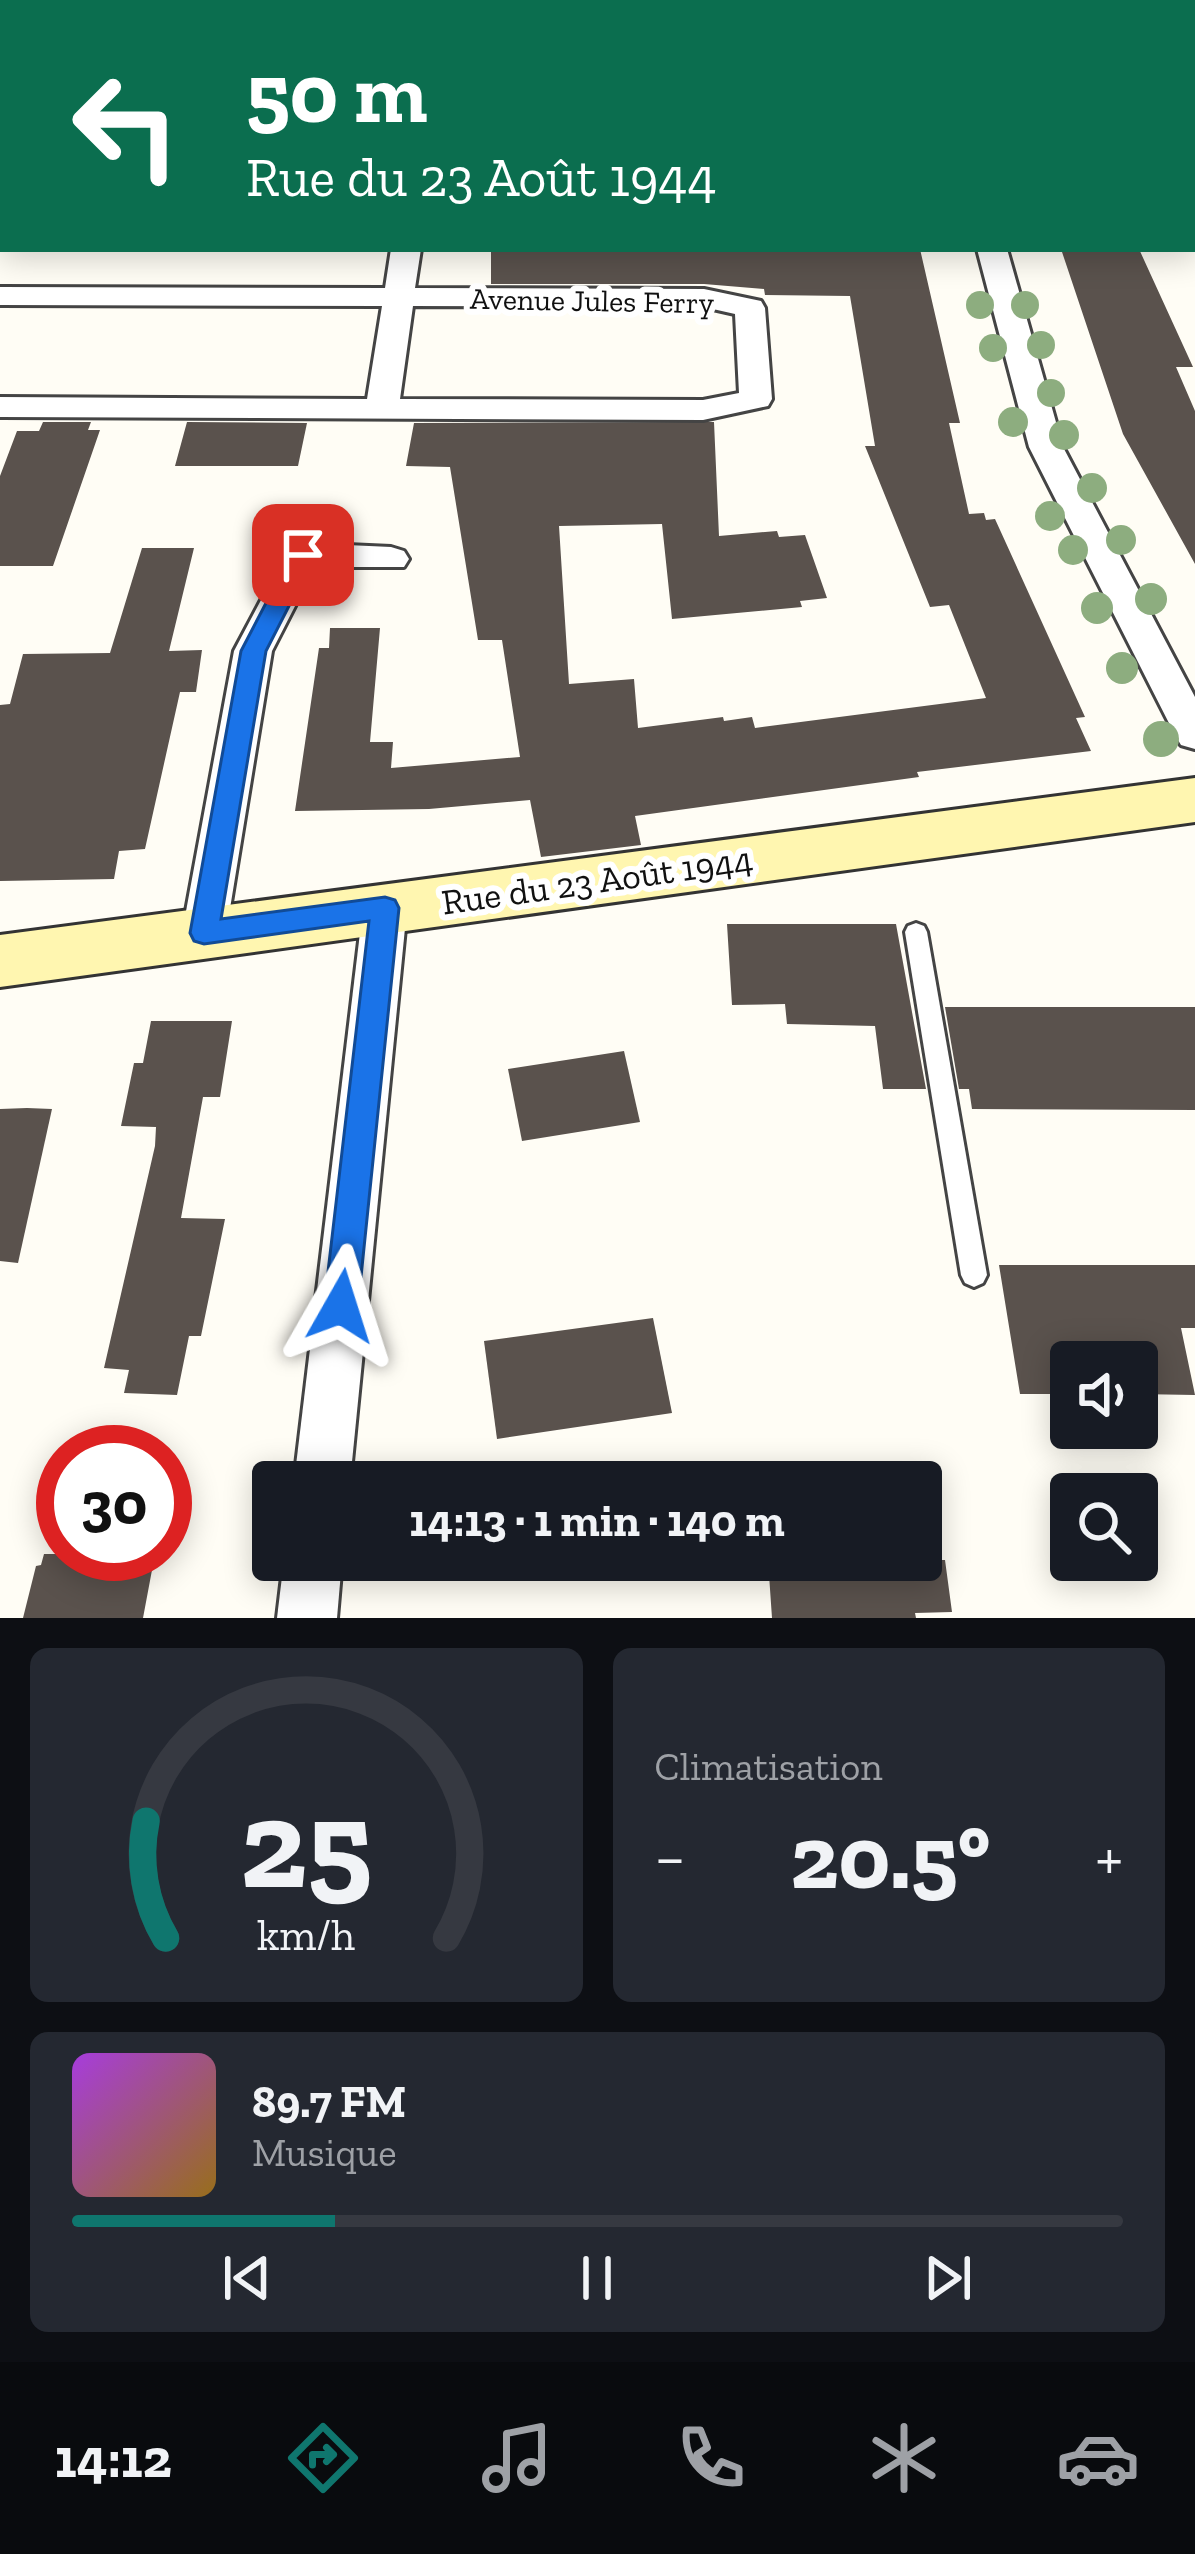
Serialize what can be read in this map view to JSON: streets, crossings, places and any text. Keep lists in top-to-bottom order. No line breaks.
{"streets":{"main road":["Rue du 23 Août 1944"],"street":["Avenue Jules Ferry"]},"page":{"turn":["50 m","Rue du 23 Août 1944"],"limit":"30","trip":"14:13 · 1 min · 140 m","tile":"Climatisation","heat":["−","20.5°","+"],"song":["89.7 FM","Musique"],"tabs":"14:12","gauge":["25","km/h"]}}
